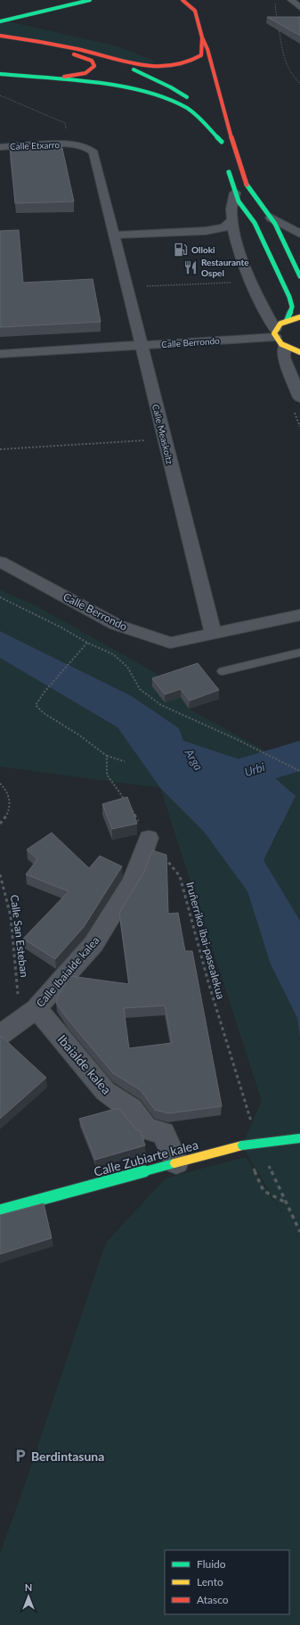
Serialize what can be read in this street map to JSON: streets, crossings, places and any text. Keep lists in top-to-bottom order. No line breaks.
{"streets":{"main road":["Calle Zubiarte kalea"],"street":["Calle Etxarro","Calle Berrondo","Calle Measkoitz","Calle Ibaialde kalea","Ibaialde kalea"],"path":["Calle San Esteban","Iruñerriko ibai-pasealekua"]},"crossings":[["Calle Etxarro","Calle Measkoitz"],["Calle Berrondo","Calle Measkoitz"],["Calle San Esteban","Calle Ibaialde kalea"],["Calle San Esteban","Ibaialde kalea"],["Iruñerriko ibai-pasealekua","Calle Ibaialde kalea"],["Calle Ibaialde kalea","Ibaialde kalea"],["Ibaialde kalea","Calle Zubiarte kalea"]],"water":["Arga","Urbi"],"places":{"fuel station":["Olloki"],"restaurant":["Restaurante Ospel"],"parking":["Berdintasuna"]},"legend":["Fluido","Lento","Atasco"],"north":"top"}
